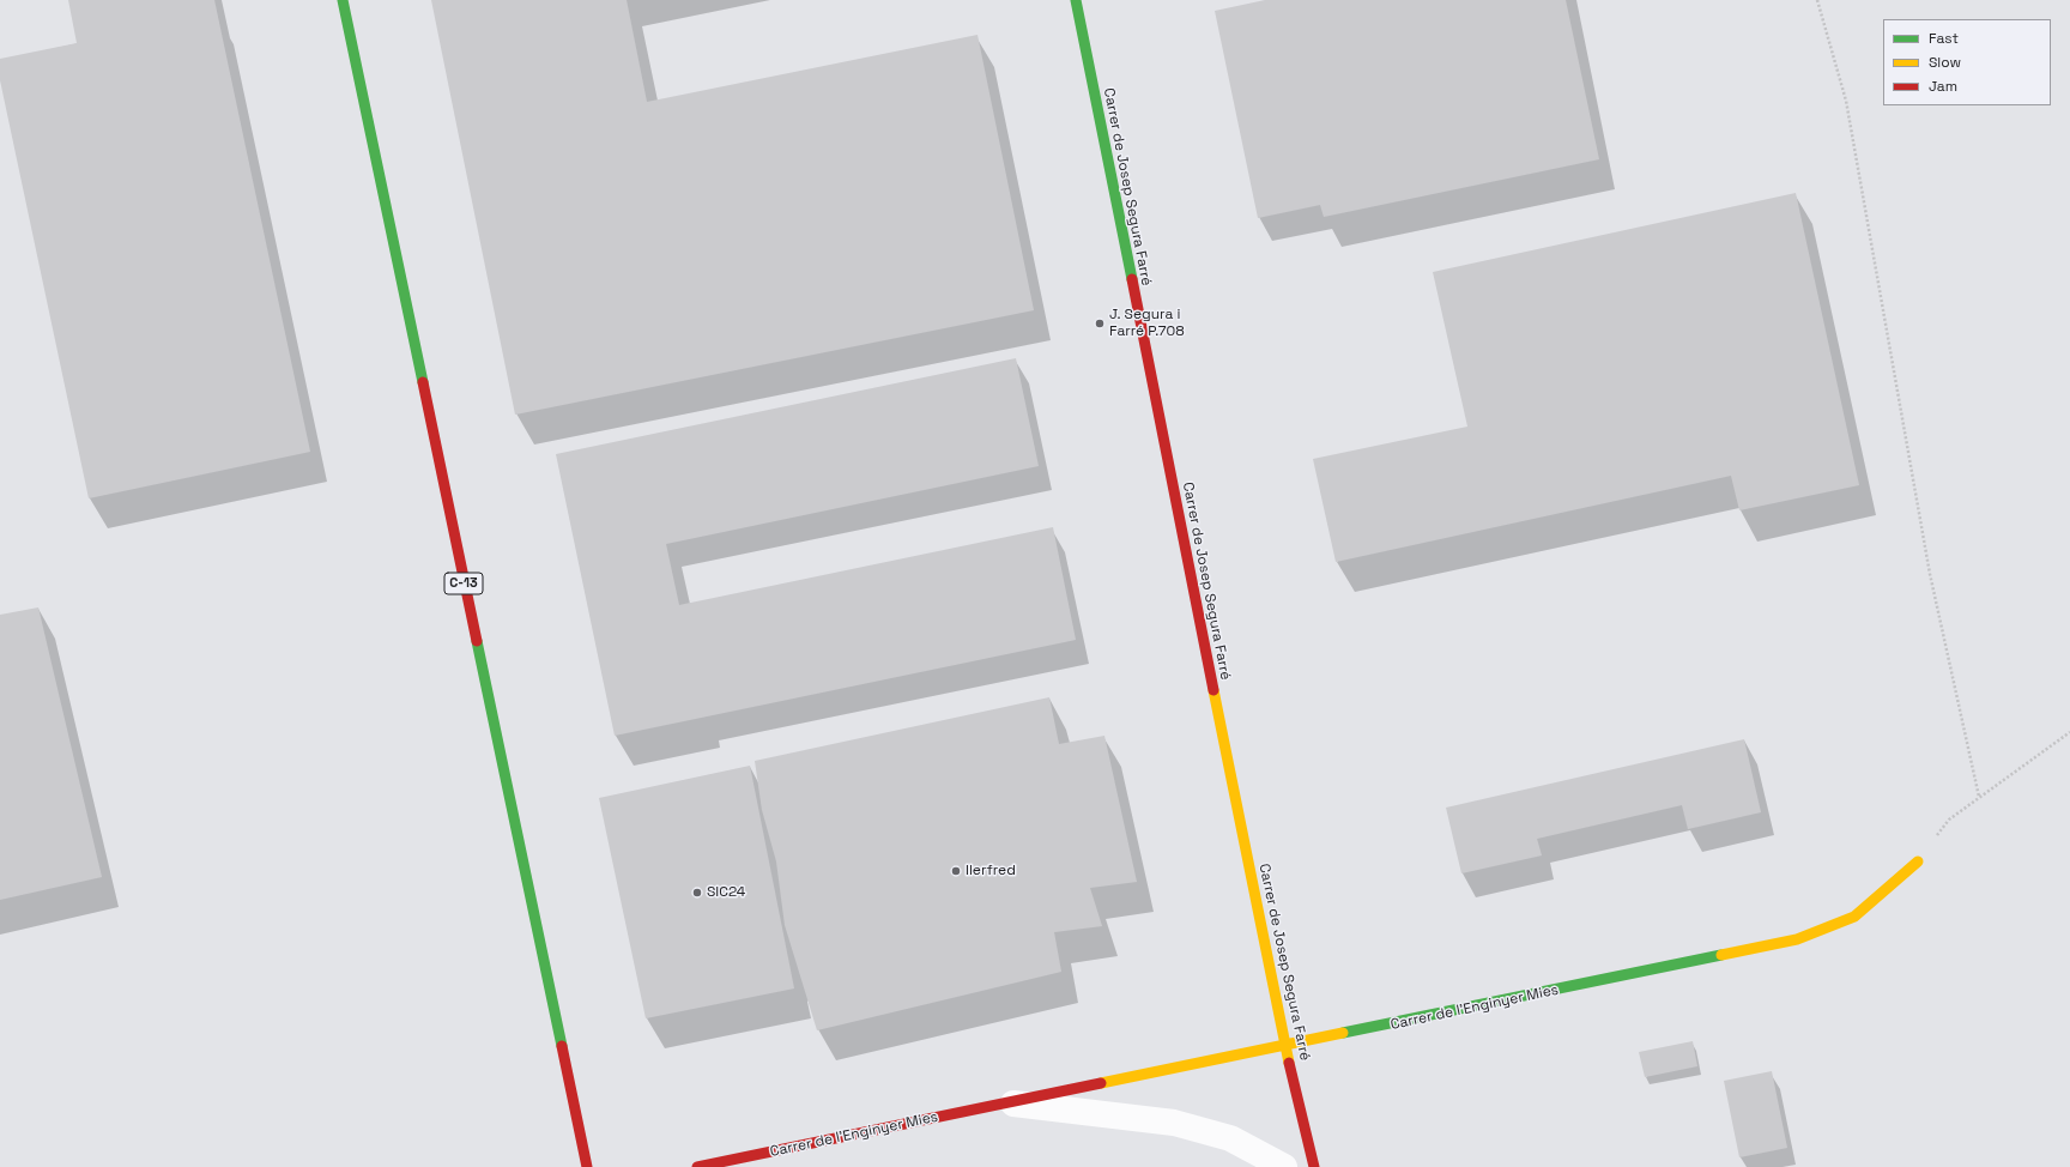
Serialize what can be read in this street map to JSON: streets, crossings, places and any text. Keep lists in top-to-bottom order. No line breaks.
{"streets":{"street":["Carrer de Josep Segura Farré","C-13","Carrer de l'Enginyer Mies"]},"crossings":[["Carrer de Josep Segura Farré","Carrer de l'Enginyer Mies"]],"places":["J. Segura i Farré P.708","Ilerfred","SIC24"],"legend":["Fast","Slow","Jam"]}
